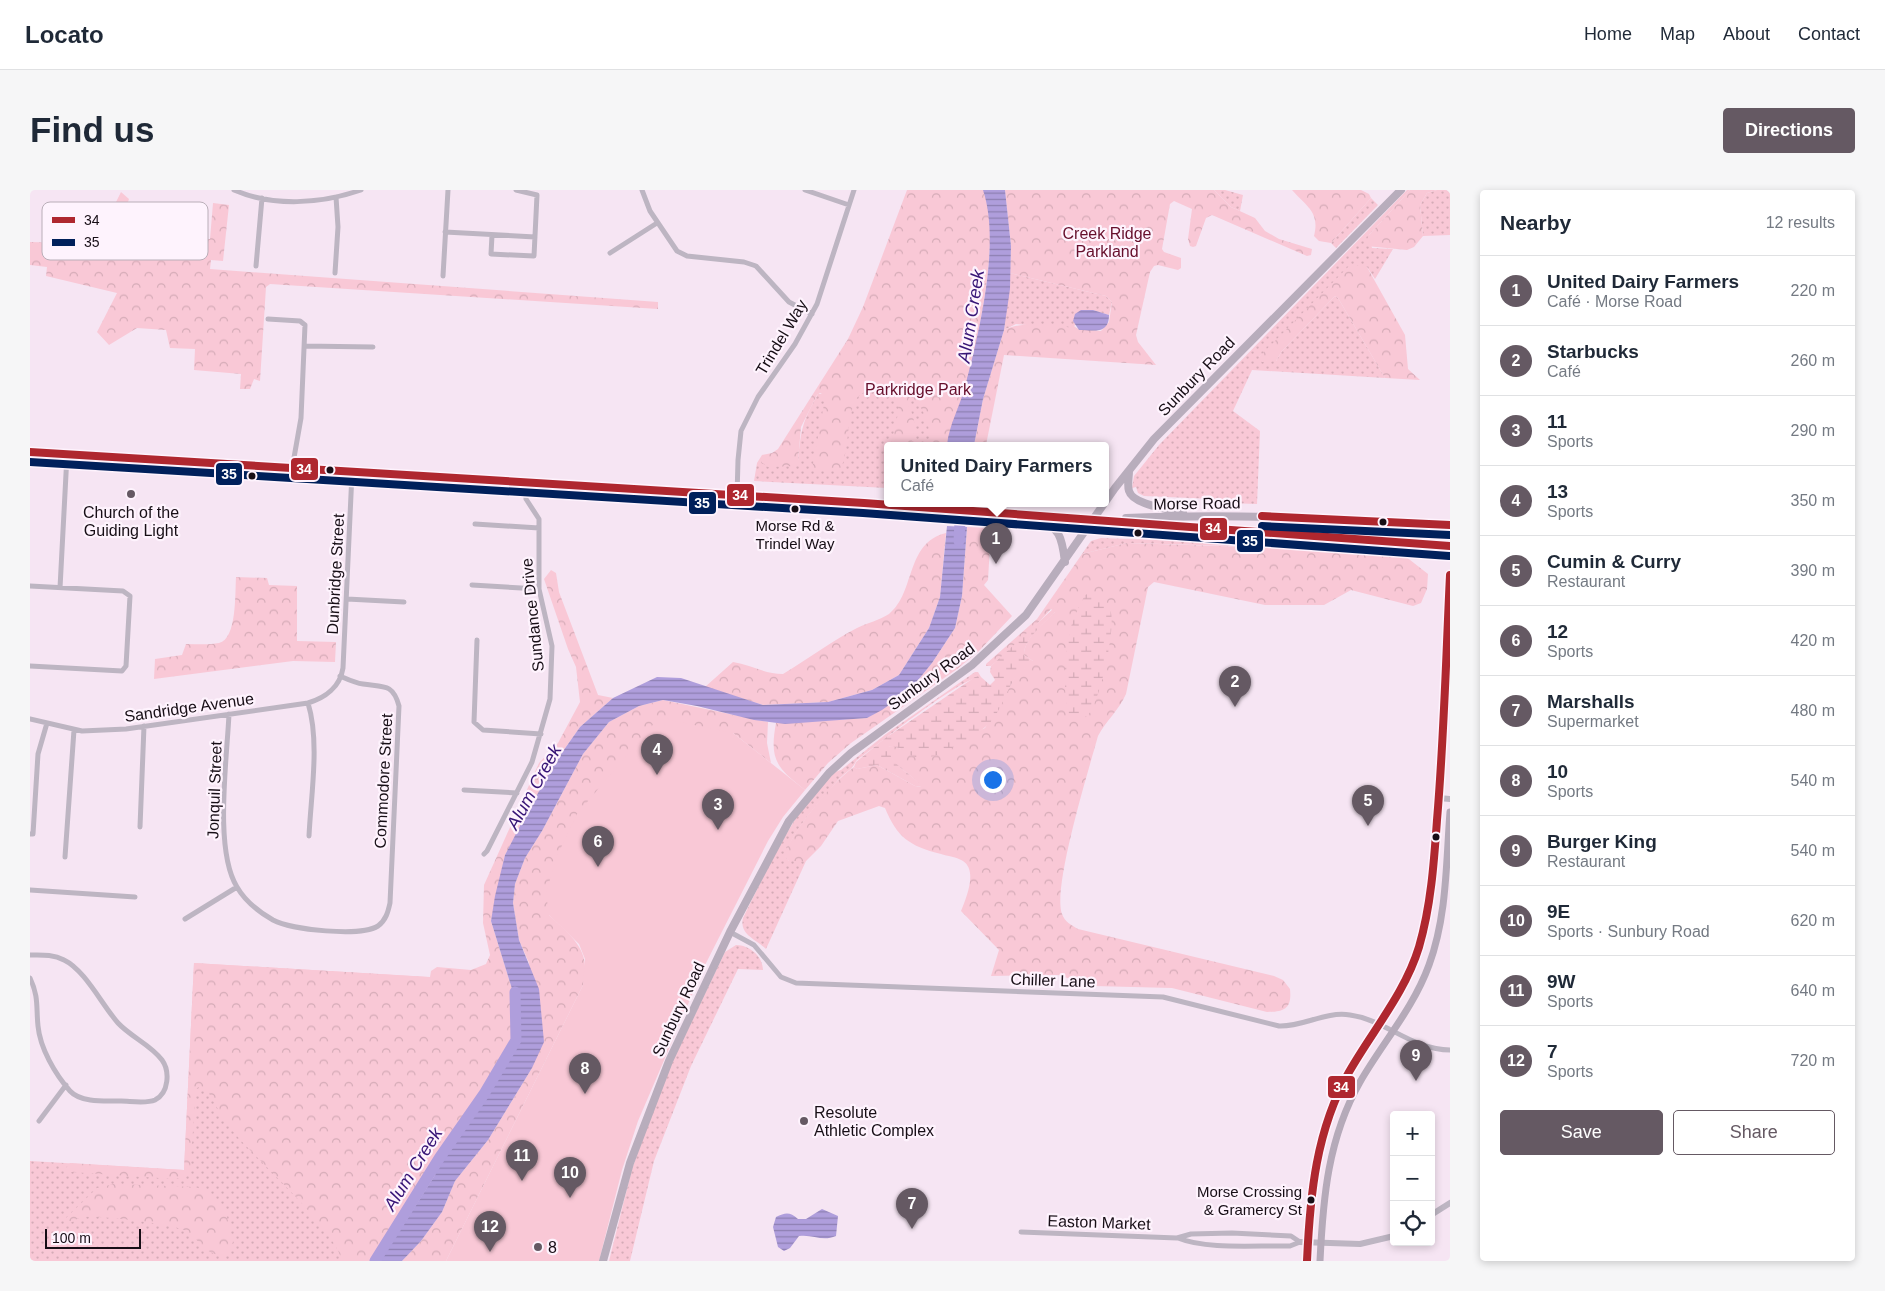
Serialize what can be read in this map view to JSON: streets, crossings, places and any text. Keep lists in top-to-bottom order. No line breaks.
{"streets":{"main road":["Sunbury Road","Morse Road"],"street":["Trindel Way","Dunbridge Street","Sundance Drive","Sandridge Avenue","Commodore Street","Jonquil Street","Chiller Lane","Easton Market"]},"crossings":[["Trindel Way","Morse Road"],["Sunbury Road","Morse Road"],["Sunbury Road","Chiller Lane"],["Morse Road","Dunbridge Street"],["Morse Road","Sundance Drive"],["Dunbridge Street","Sandridge Avenue"],["Dunbridge Street","Commodore Street"],["Sandridge Avenue","Commodore Street"],["Sandridge Avenue","Jonquil Street"],["Commodore Street","Jonquil Street"]],"water":["Alum Creek"],"parks":["Creek Ridge Parkland","Parkridge Park"],"places":["Church of the Guiding Light","Morse Rd & Trindel Way","Resolute Athletic Complex","Morse Crossing & Gramercy St","8"],"lines":["transit line 34","transit line 35"],"legend":["34","35"],"scale_bar":"100 m","page":{"header":"Locato","nav":["Home","Map","About","Contact"],"buttons":["Directions",["Save","Share"]],"title":"Find us","heading":["Nearby","12 results"],"list":[{"mark":"1","name":"United Dairy Farmers","note":"Café · Morse Road","value":"220 m"},{"mark":"2","name":"Starbucks","note":"Café","value":"260 m"},{"mark":"3","name":"11","note":"Sports","value":"290 m"},{"mark":"4","name":"13","note":"Sports","value":"350 m"},{"mark":"5","name":"Cumin & Curry","note":"Restaurant","value":"390 m"},{"mark":"6","name":"12","note":"Sports","value":"420 m"},{"mark":"7","name":"Marshalls","note":"Supermarket","value":"480 m"},{"mark":"8","name":"10","note":"Sports","value":"540 m"},{"mark":"9","name":"Burger King","note":"Restaurant","value":"540 m"},{"mark":"10","name":"9E","note":"Sports · Sunbury Road","value":"620 m"},{"mark":"11","name":"9W","note":"Sports","value":"640 m"},{"mark":"12","name":"7","note":"Sports","value":"720 m"}],"popup":["United Dairy Farmers","Café"],"pins":["1","2","4","5","3","6","9","8","11","10","7","12"],"map_buttons":["+","−"],"scale":"100 m"}}
